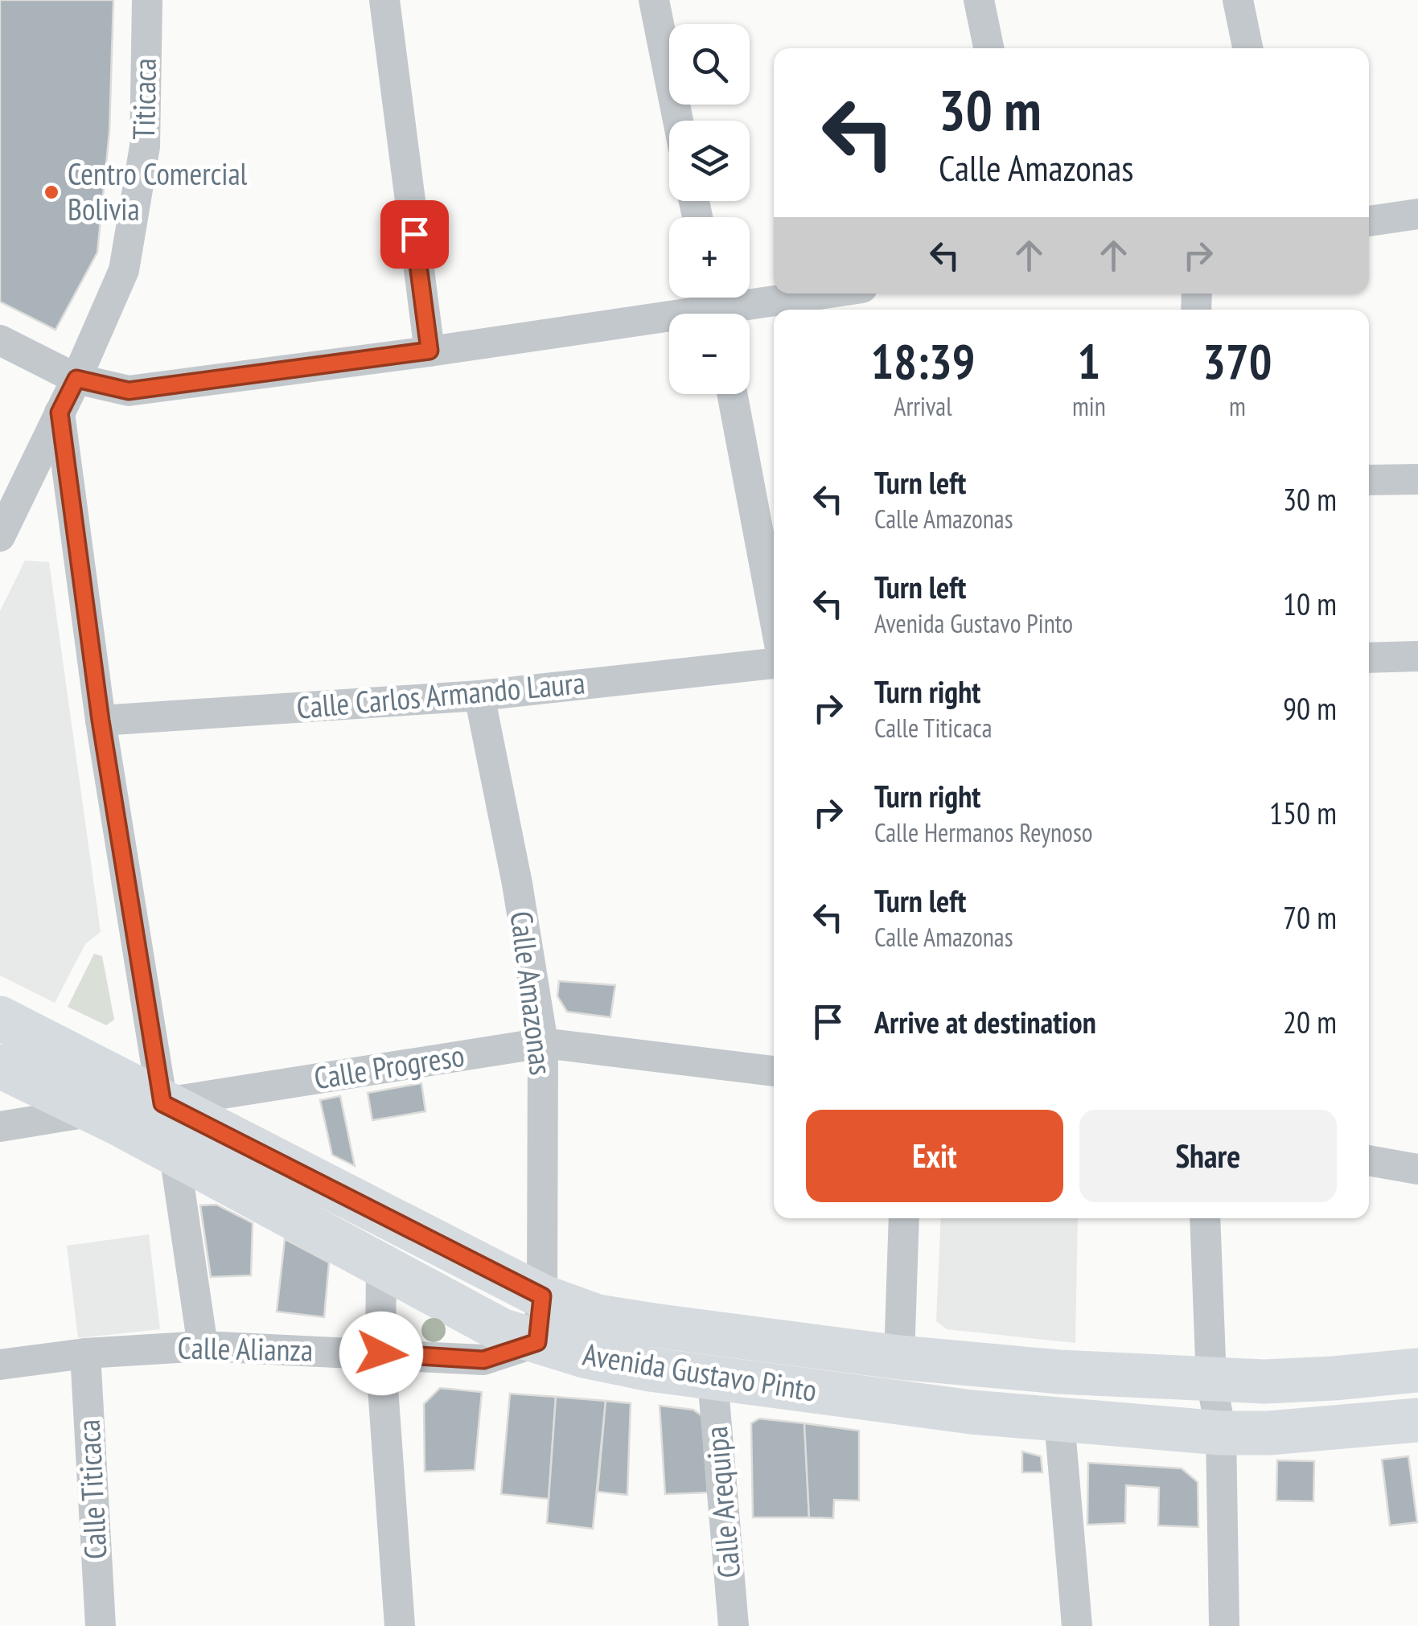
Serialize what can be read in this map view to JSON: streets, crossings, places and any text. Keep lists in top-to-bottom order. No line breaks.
{"streets":{"main road":["Avenida Gustavo Pinto"],"street":["Titicaca","Calle Carlos Armando Laura","Calle Amazonas","Calle Progreso","Calle Alianza","Calle Titicaca","Calle Arequipa"]},"crossings":[["Calle Carlos Armando Laura","Calle Amazonas"],["Calle Amazonas","Calle Progreso"],["Calle Amazonas","Calle Alianza"],["Calle Amazonas","Avenida Gustavo Pinto"],["Calle Progreso","Avenida Gustavo Pinto"],["Calle Alianza","Avenida Gustavo Pinto"],["Calle Alianza","Calle Titicaca"],["Avenida Gustavo Pinto","Calle Arequipa"]],"places":["Centro Comercial Bolivia"],"page":{"map_buttons":["+","−"],"turn":["30 m","Calle Amazonas"],"eta":["18:39","Arrival","1","min","370","m"],"list":[{"name":"Turn left","note":"Calle Amazonas","value":"30 m"},{"name":"Turn left","note":"Avenida Gustavo Pinto","value":"10 m"},{"name":"Turn right","note":"Calle Titicaca","value":"90 m"},{"name":"Turn right","note":"Calle Hermanos Reynoso","value":"150 m"},{"name":"Turn left","note":"Calle Amazonas","value":"70 m"},{"name":"Arrive at destination","value":"20 m"}],"buttons":["Exit","Share"]}}
